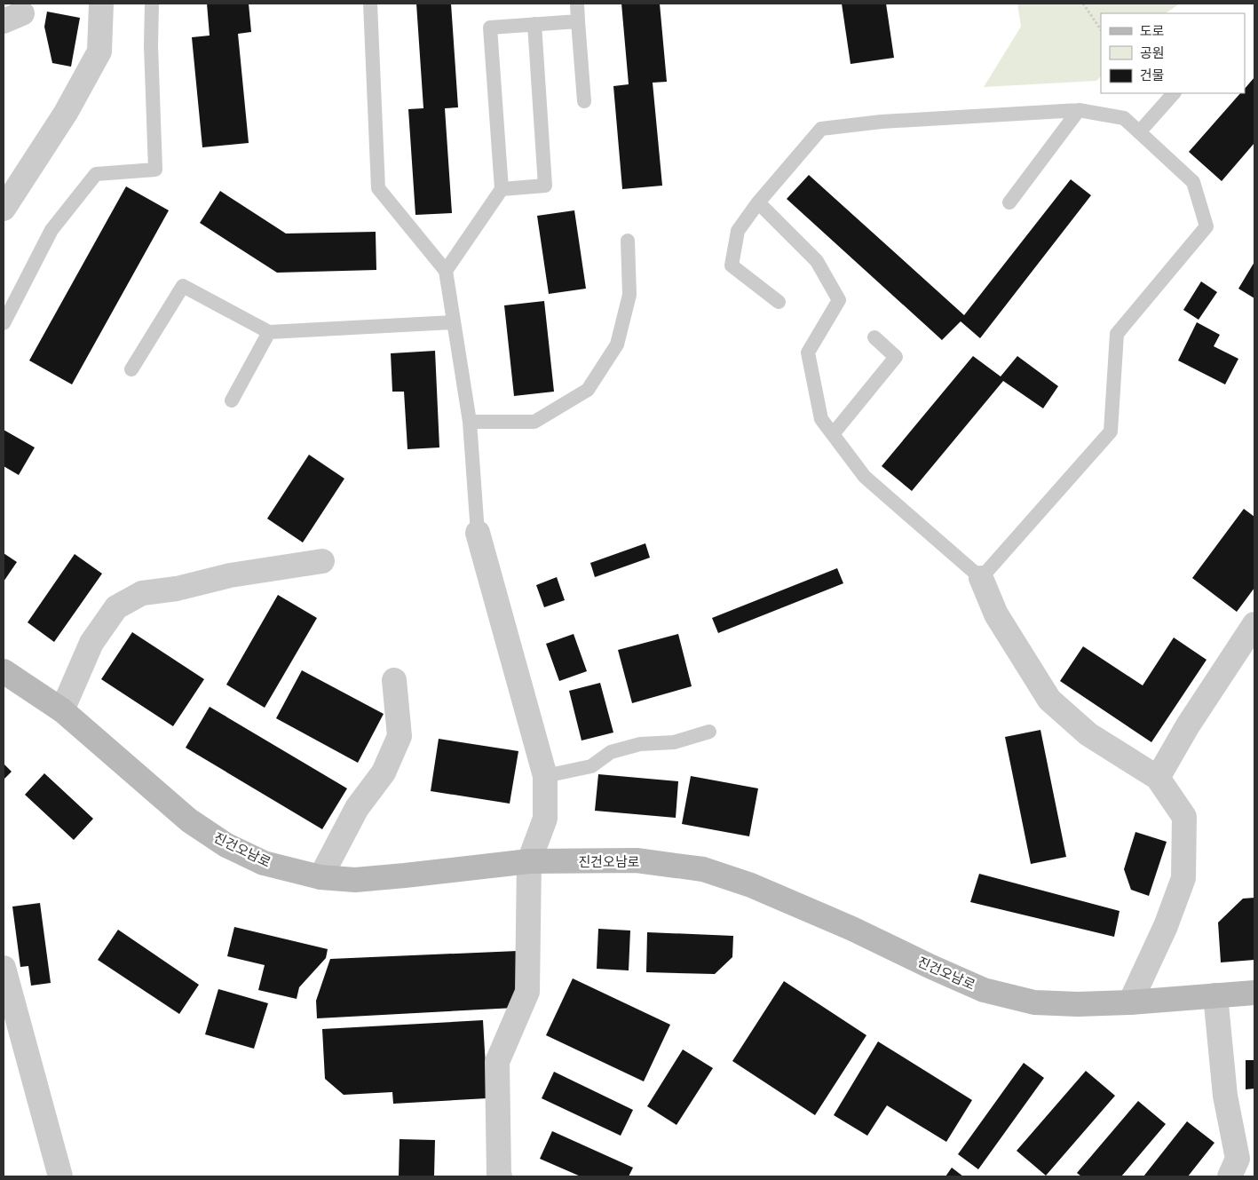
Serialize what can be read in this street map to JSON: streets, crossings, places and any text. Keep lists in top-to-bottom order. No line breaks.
{"streets":{"main road":["진건오남로"]},"legend":["도로","공원","건물"]}
